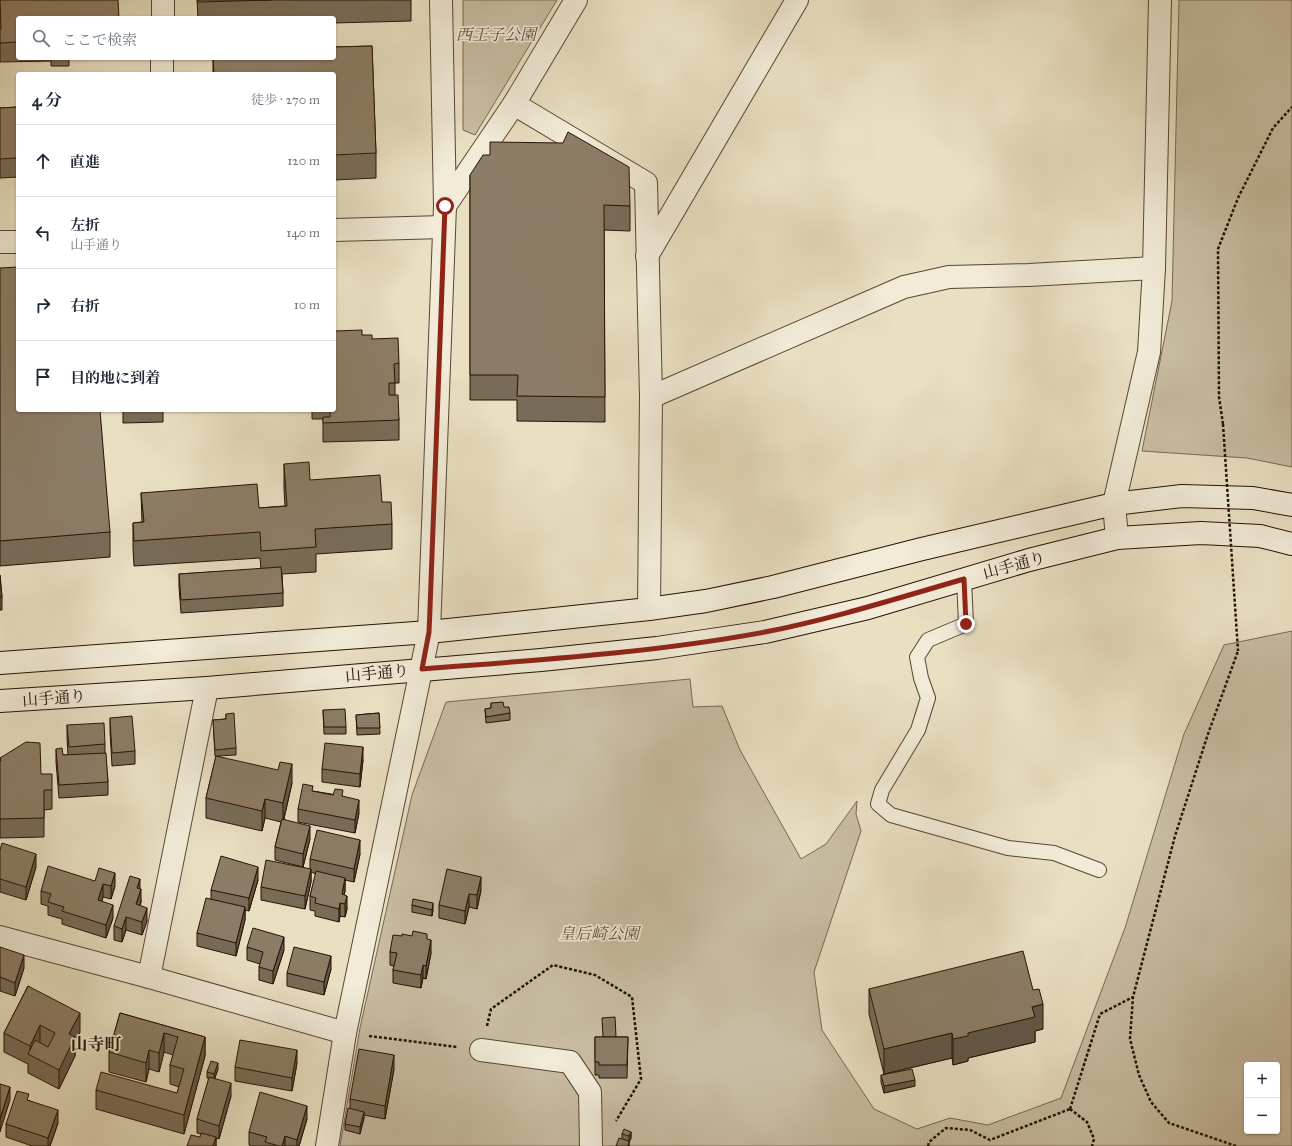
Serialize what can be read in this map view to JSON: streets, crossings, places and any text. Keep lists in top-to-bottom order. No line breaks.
{"streets":{"street":["山手通り"]},"districts":["山寺町"],"parks":["西王子公園","皇后崎公園"],"page":{"search":"ここで検索","heading":["4 分","徒歩 · 270 m"],"list":[["直進","120 m"],["左折","山手通り","140 m"],["右折","10 m"],"目的地に到着"],"map_buttons":["+","−"]}}
